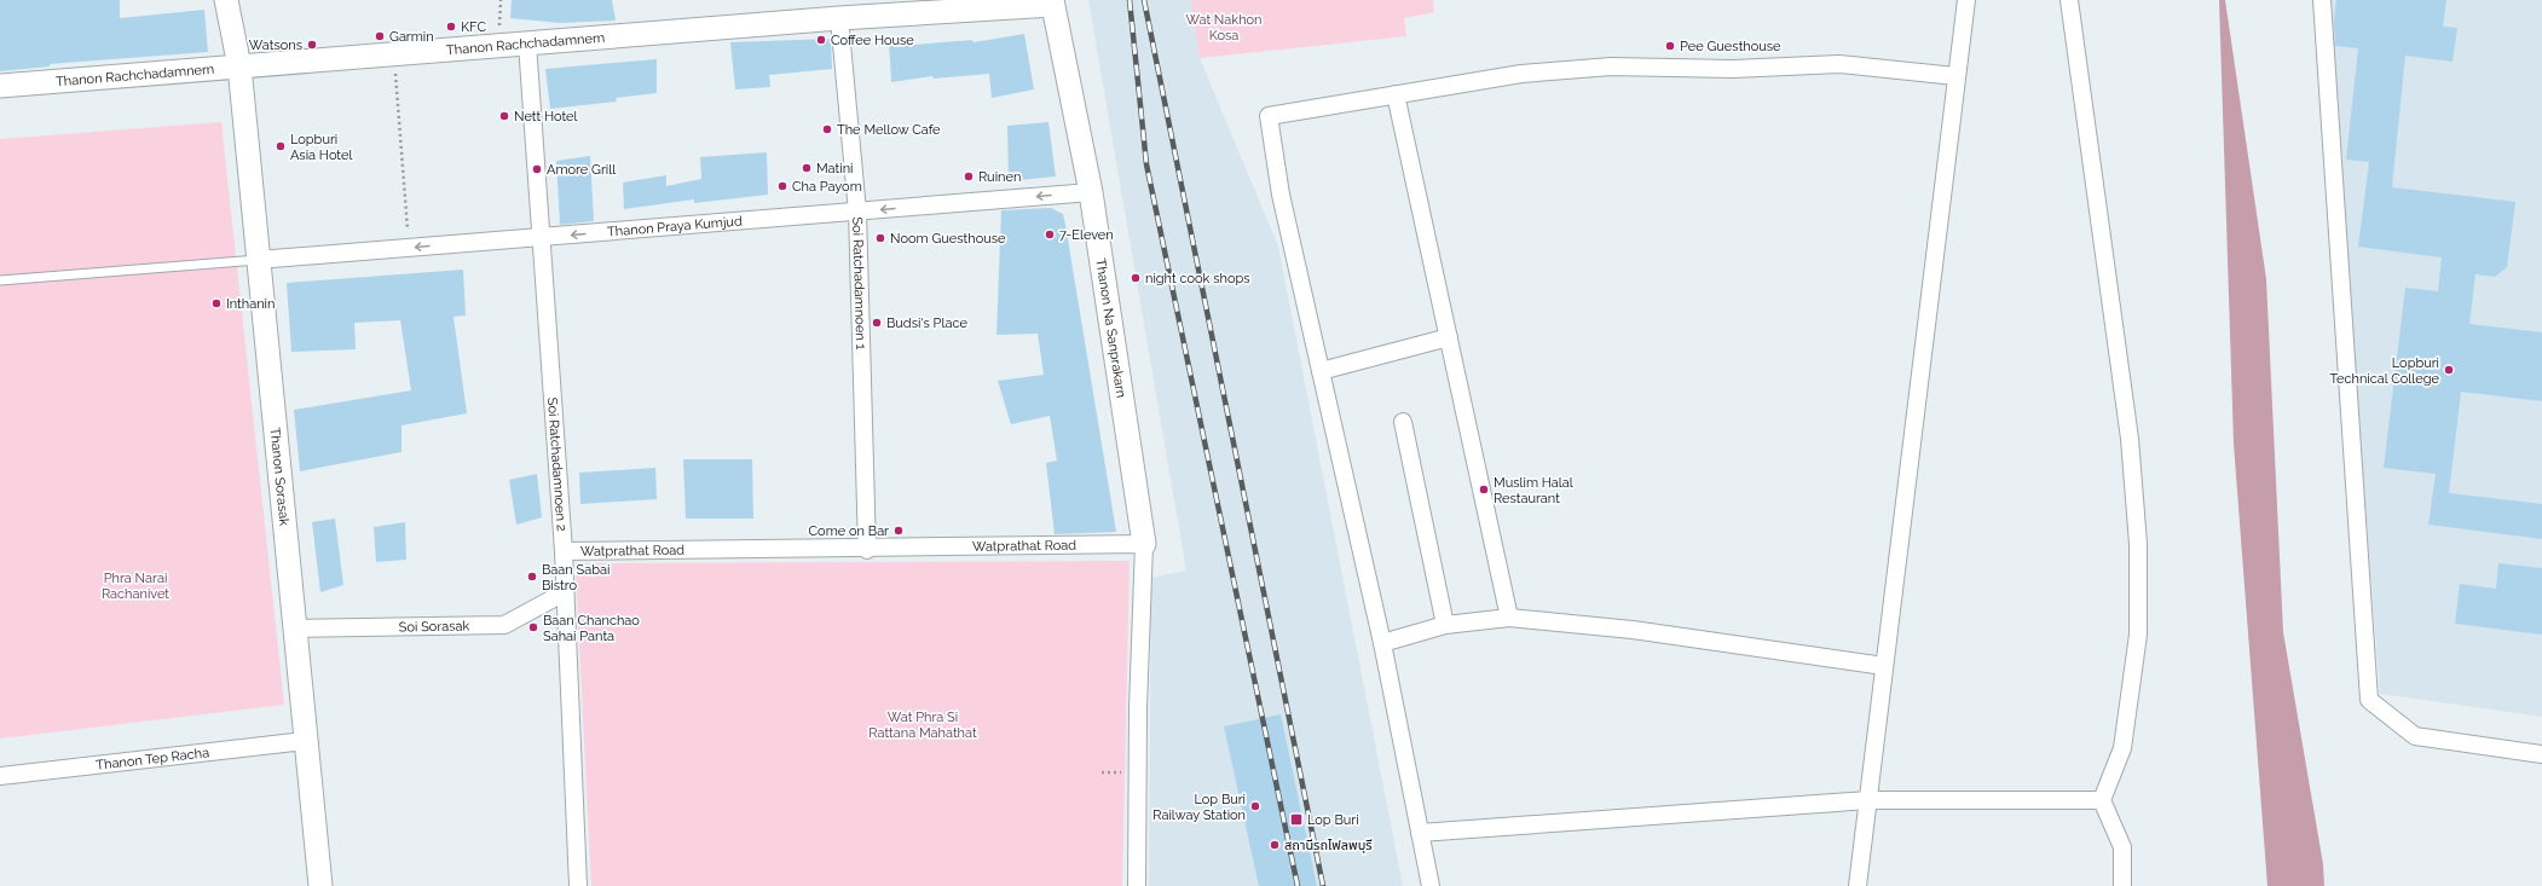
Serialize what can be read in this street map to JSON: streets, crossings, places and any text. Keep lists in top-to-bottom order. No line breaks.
{"streets":{"street":["Thanon Rachchadamnern","Thanon Praya Kumjud","Soi Ratchadamnoen 1","Thanon Na Sanprakarn","Soi Ratchadamnoen 2","Thanon Sorasak","Watprathat Road","Soi Sorasak","Thanon Tep Racha"]},"crossings":[["Thanon Rachchadamnern","Soi Ratchadamnoen 1"],["Thanon Rachchadamnern","Thanon Na Sanprakarn"],["Thanon Rachchadamnern","Soi Ratchadamnoen 2"],["Thanon Rachchadamnern","Thanon Sorasak"],["Thanon Praya Kumjud","Soi Ratchadamnoen 1"],["Thanon Praya Kumjud","Thanon Na Sanprakarn"],["Thanon Praya Kumjud","Soi Ratchadamnoen 2"],["Thanon Praya Kumjud","Thanon Sorasak"],["Soi Ratchadamnoen 1","Watprathat Road"],["Thanon Na Sanprakarn","Watprathat Road"],["Soi Ratchadamnoen 2","Watprathat Road"],["Soi Ratchadamnoen 2","Soi Sorasak"],["Thanon Sorasak","Soi Sorasak"],["Thanon Sorasak","Thanon Tep Racha"]],"one_way":["Thanon Praya Kumjud"],"parks":["Wat Nakhon Kosa","Phra Narai Rachanivet","Wat Phra Si Rattana Mahathat"],"places":{"other":["KFC","Garmin","Coffee House","Watsons","Pee Guesthouse","Nett Hotel","The Mellow Cafe","Lopburi Asia Hotel","Matini","Amore Grill","Ruinen","Cha Payom","7-Eleven","Noom Guesthouse","night cook shops","Inthanin","Budsi's Place","Lopburi Technical College","Muslim Halal Restaurant","Come on Bar","Baan Sabai Bistro","Baan Chanchao Sahai Panta","Lop Buri Railway Station","สถานีรถไฟลพบุรี"],"transit":["Lop Buri"]}}
